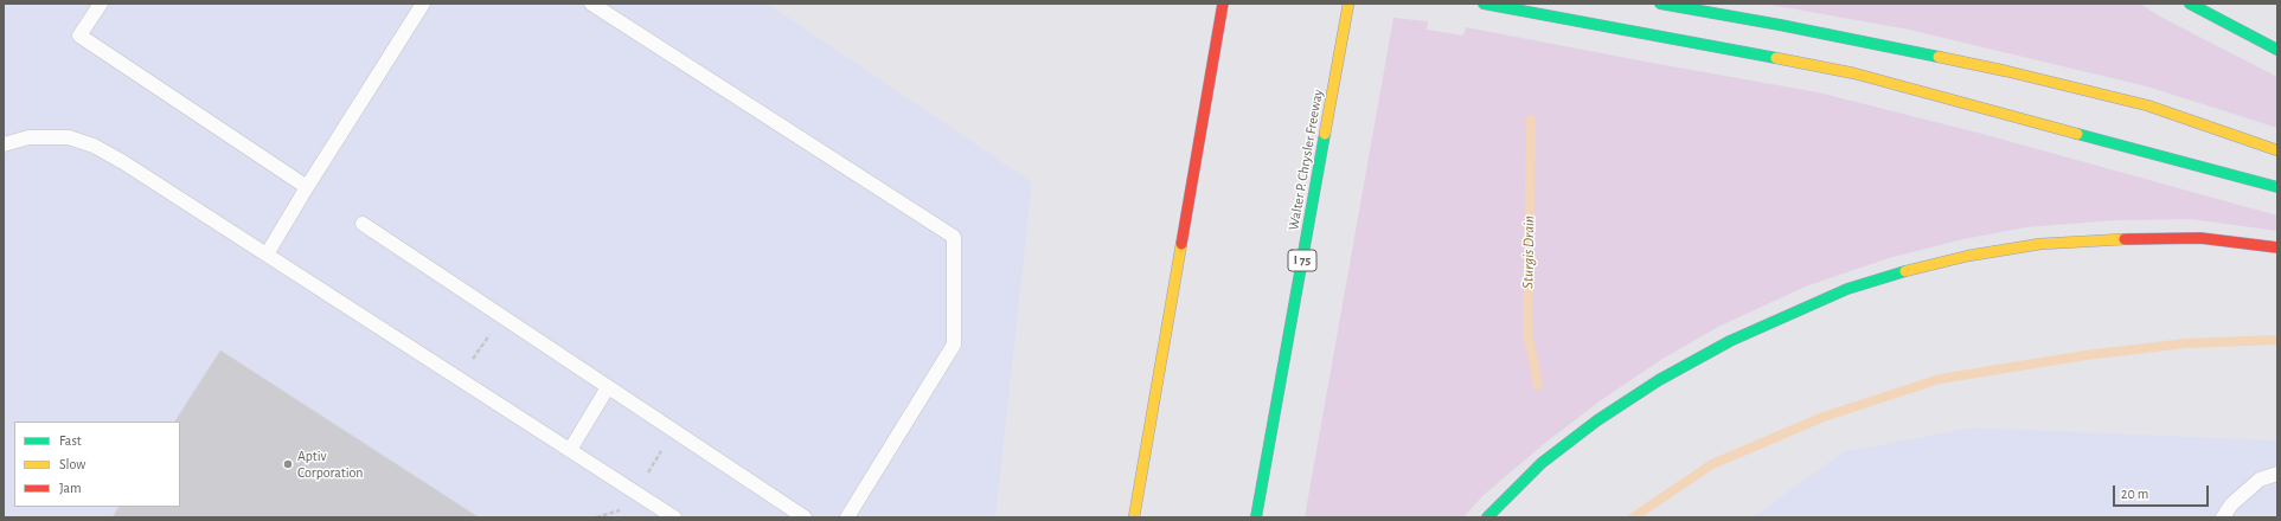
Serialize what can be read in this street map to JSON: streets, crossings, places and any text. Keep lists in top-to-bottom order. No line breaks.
{"streets":{"highway":["Walter P. Chrysler Freeway","I 75"]},"water":["Sturgis Drain"],"places":["Aptiv Corporation"],"legend":["Fast","Slow","Jam"],"scale_bar":"20 m"}
